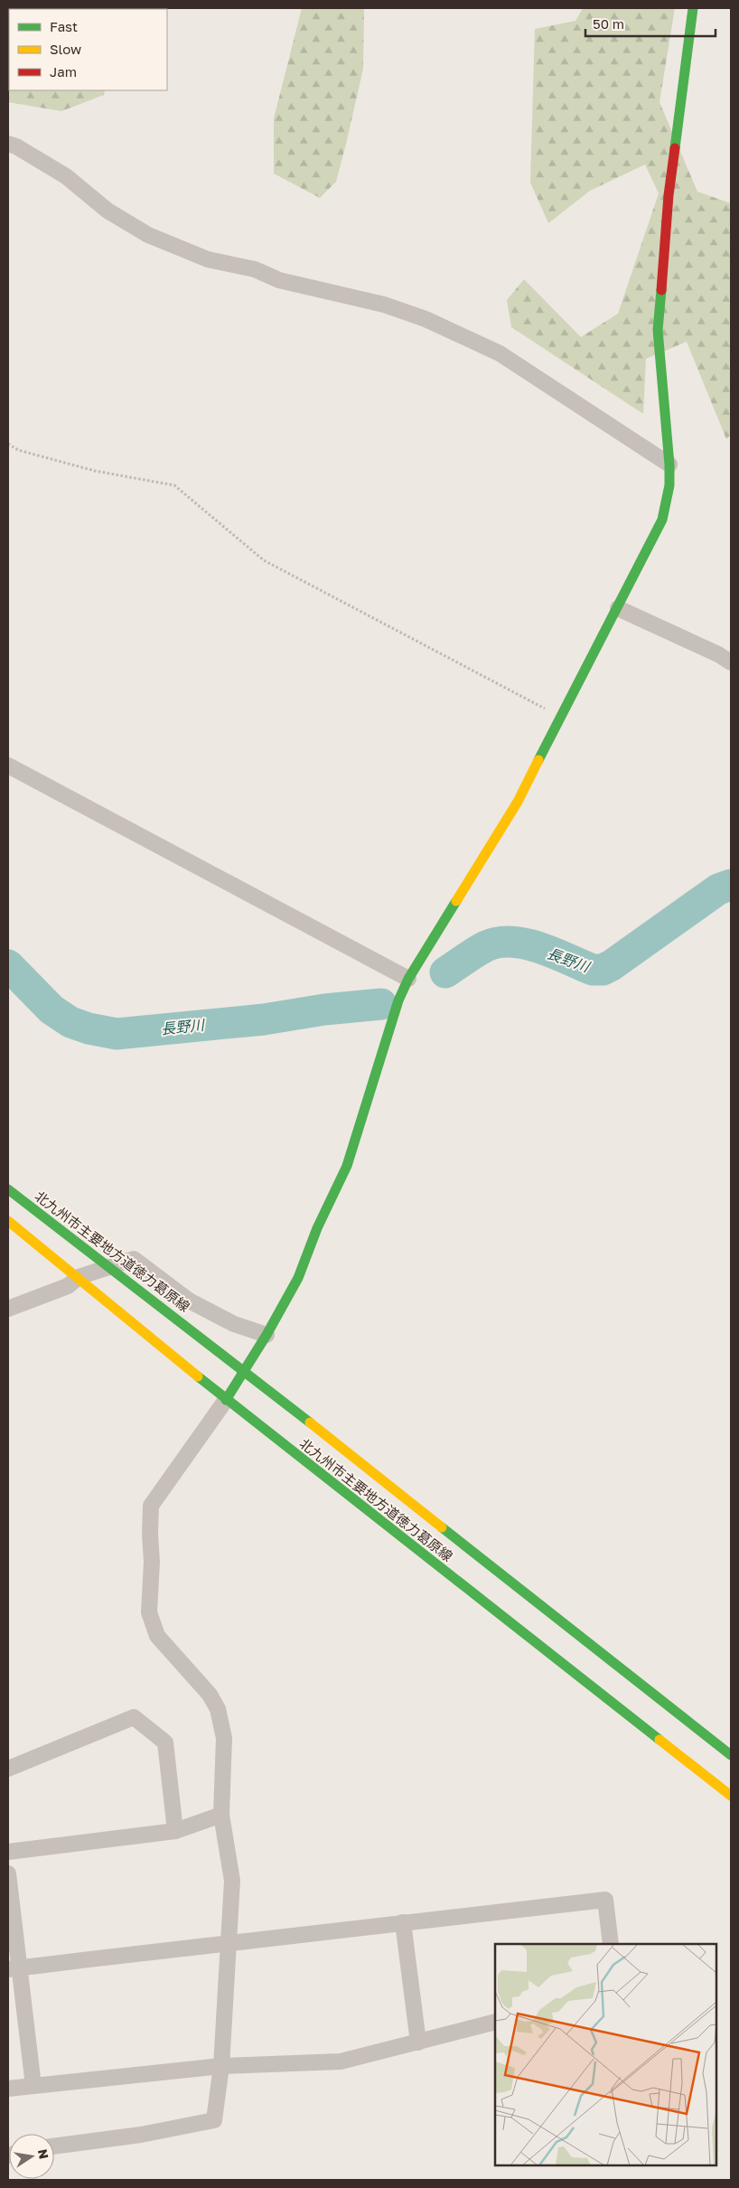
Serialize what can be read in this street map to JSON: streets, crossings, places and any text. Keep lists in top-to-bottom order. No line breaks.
{"streets":{"main road":["北九州市主要地方道徳力葛原線"]},"water":["長野川"],"legend":["Fast","Slow","Jam"],"scale_bar":"50 m","north":"right"}
